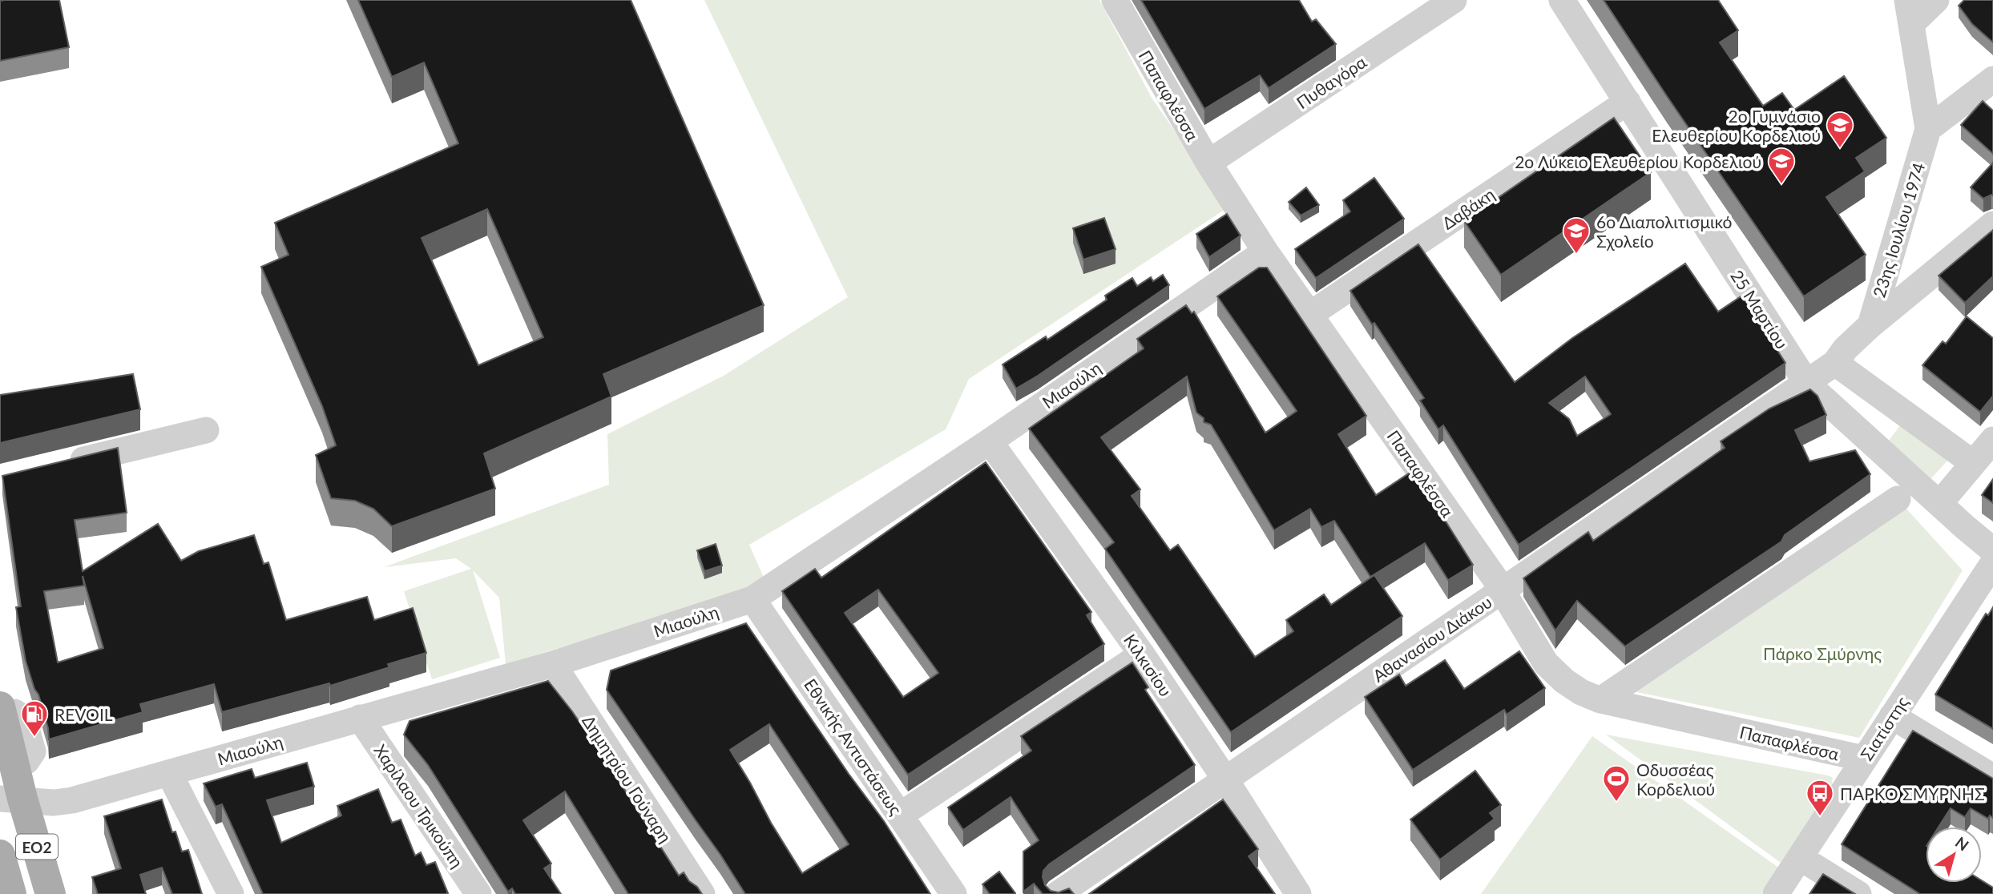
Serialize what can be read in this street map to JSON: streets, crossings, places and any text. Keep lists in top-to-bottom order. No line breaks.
{"streets":{"main road":["ΕΟ2"],"street":["Πυθαγόρα","Παπαφλέσσα","Δαβάκη","23ης Ιουλίου 1974","25 Μαρτίου","Μιαούλη","Αθανασίου Διάκου","Κιλκισίου","Σιατίστης","Εθνικής Αντιστάσεως","Δημητρίου Γούναρη","Χαρίλαου Τρικούπη"]},"crossings":[["Πυθαγόρα","Παπαφλέσσα"],["Παπαφλέσσα","Δαβάκη"],["Παπαφλέσσα","Μιαούλη"],["Παπαφλέσσα","Αθανασίου Διάκου"],["Παπαφλέσσα","Σιατίστης"],["Δαβάκη","25 Μαρτίου"],["25 Μαρτίου","Αθανασίου Διάκου"],["Μιαούλη","Κιλκισίου"],["Μιαούλη","Εθνικής Αντιστάσεως"],["Μιαούλη","Δημητρίου Γούναρη"],["Μιαούλη","Χαρίλαου Τρικούπη"],["Μιαούλη","ΕΟ2"],["Αθανασίου Διάκου","Κιλκισίου"]],"parks":["Πάρκο Σμύρνης"],"places":{"school or university":["2ο Γυμνάσιο Ελευθερίου Κορδελιού","2ο Λύκειο Ελευθερίου Κορδελιού","6ο Διαπολιτισμικό Σχολείο"],"fuel station":["REVOIL"],"sports":["Οδυσσέας Κορδελιού"],"bus stop":["ΠΑΡΚΟ ΣΜΥΡΝΗΣ"]},"north":"top right"}
